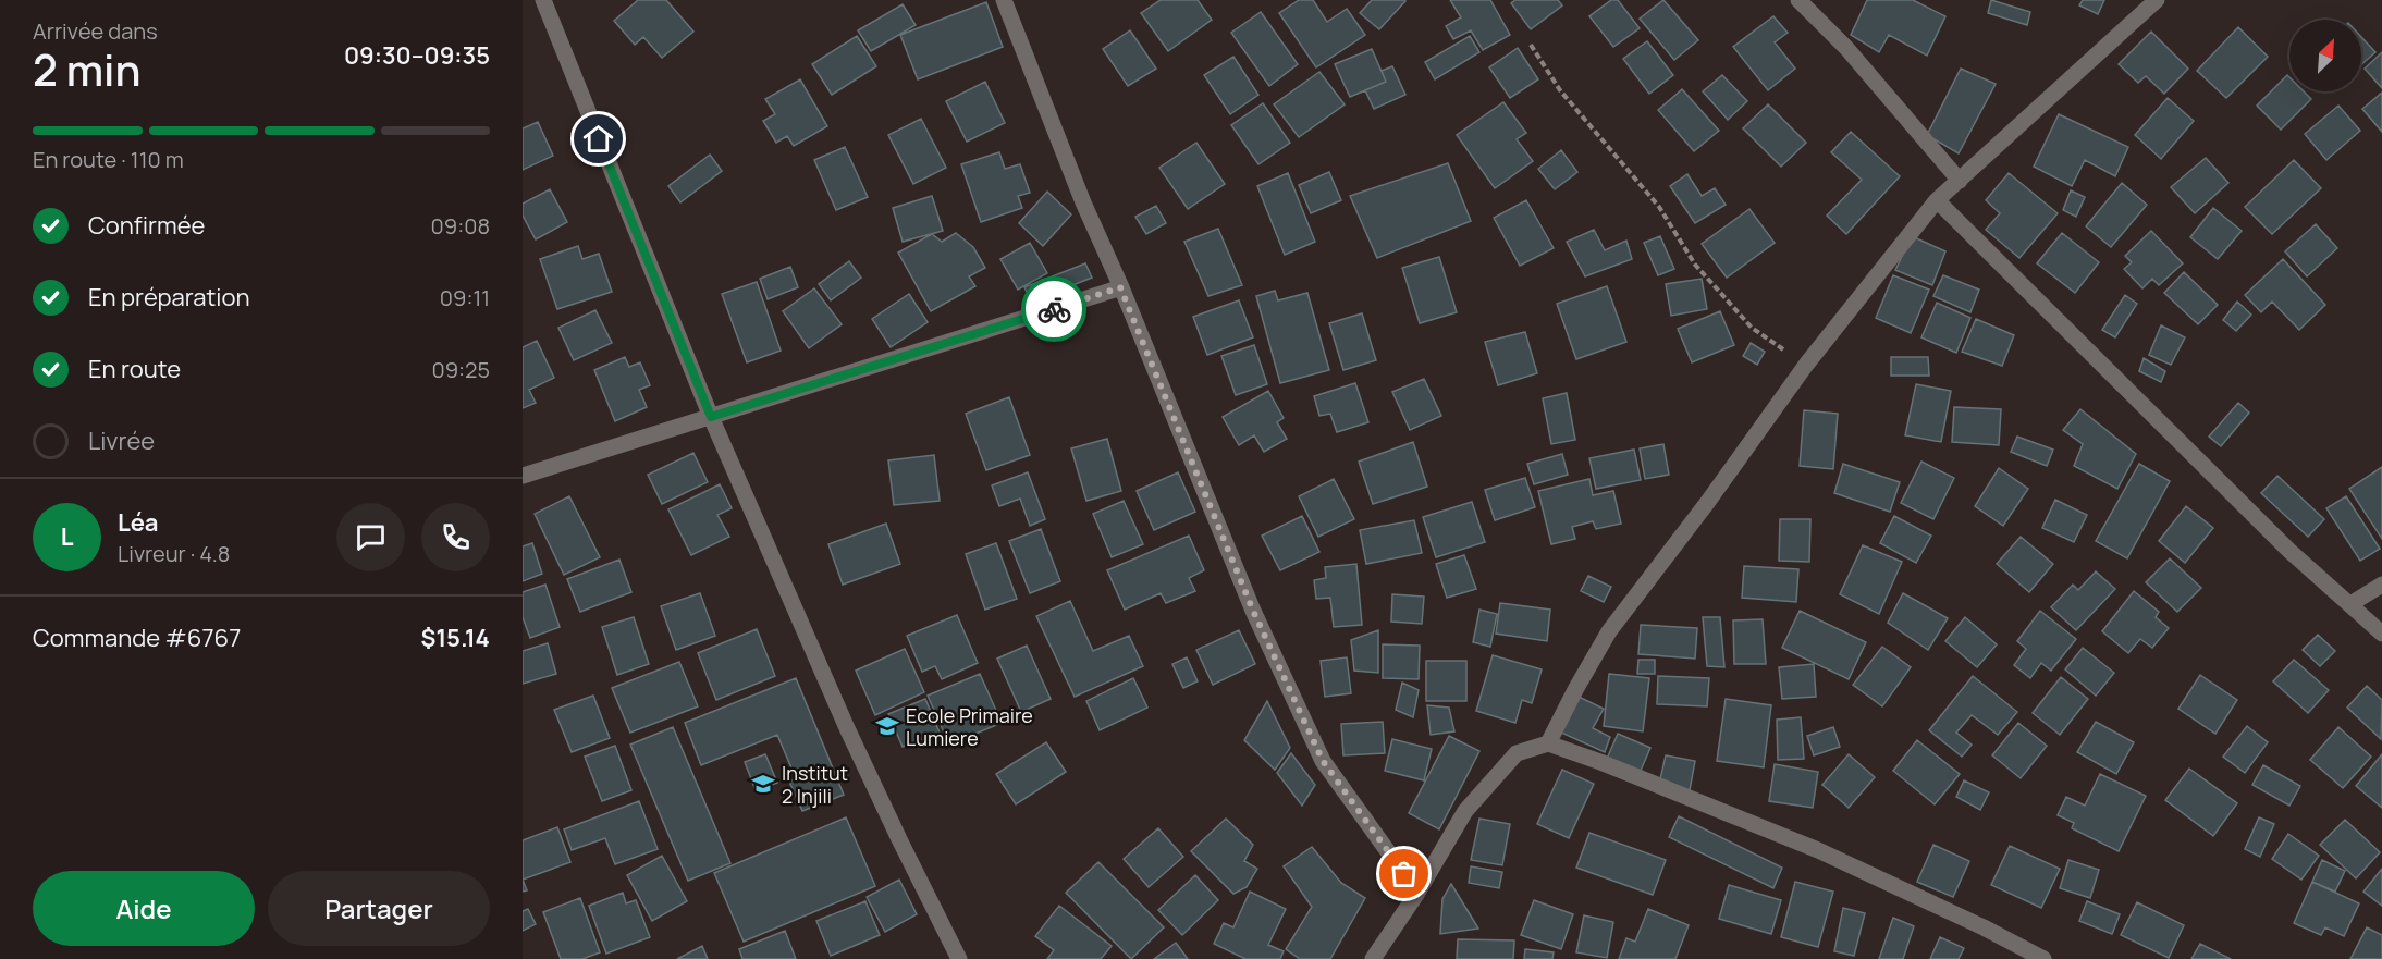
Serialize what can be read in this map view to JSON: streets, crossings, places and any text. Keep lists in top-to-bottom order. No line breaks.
{"places":{"school or university":["Ecole Primaire Lumiere","Institut 2 Injili"]},"north":"top right","page":{"heading":["2 min","Arrivée dans","09:30–09:35"],"panel":["Léa","Livreur · 4.8","Commande #6767","$15.14"],"bar":"En route · 110 m","list":[["Confirmée","09:08"],["En préparation","09:11"],["En route","09:25"],"Livrée"],"round":"L","buttons":["Aide","Partager"]}}
